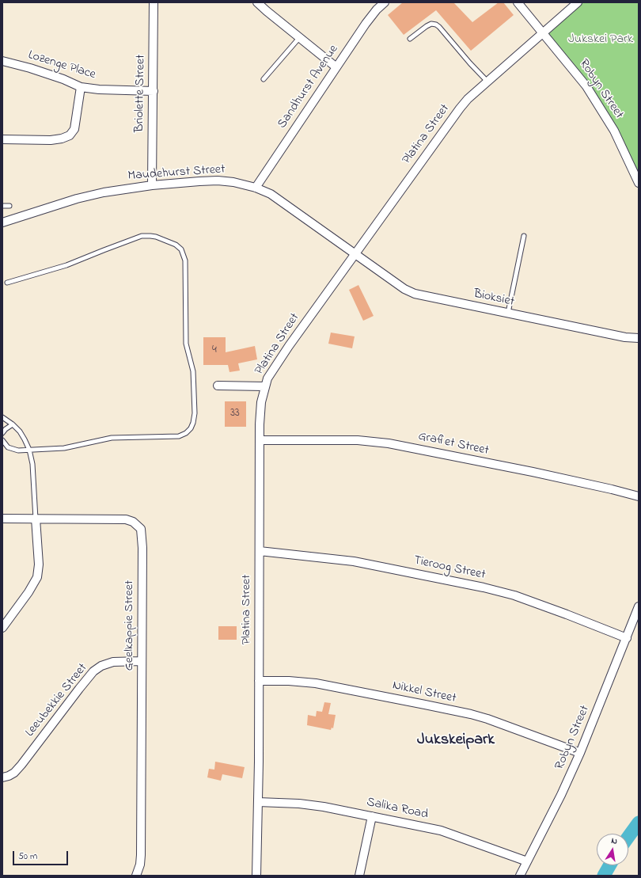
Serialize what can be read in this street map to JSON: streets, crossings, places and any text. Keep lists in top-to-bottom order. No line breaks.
{"streets":{"street":["Lozenge Place","Sandhurst Avenue","Robyn Street","Briolette Street","Platina Street","Maudehurst Street","Bioksiet","Grafiet Street","Tieroog Street","Geelkappie Street","Nikkel Street","Leeubekkie Street","Salika Road"]},"crossings":[["Lozenge Place","Briolette Street"],["Sandhurst Avenue","Maudehurst Street"],["Robyn Street","Platina Street"],["Robyn Street","Tieroog Street"],["Robyn Street","Nikkel Street"],["Robyn Street","Salika Road"],["Briolette Street","Maudehurst Street"],["Platina Street","Maudehurst Street"],["Platina Street","Bioksiet"],["Platina Street","Grafiet Street"],["Platina Street","Tieroog Street"],["Platina Street","Nikkel Street"],["Platina Street","Salika Road"],["Maudehurst Street","Bioksiet"],["Geelkappie Street","Leeubekkie Street"]],"districts":["Jukskeipark"],"parks":["Jukskei Park"],"house_numbers":["4","33"],"scale_bar":"50 m","north":"top"}
